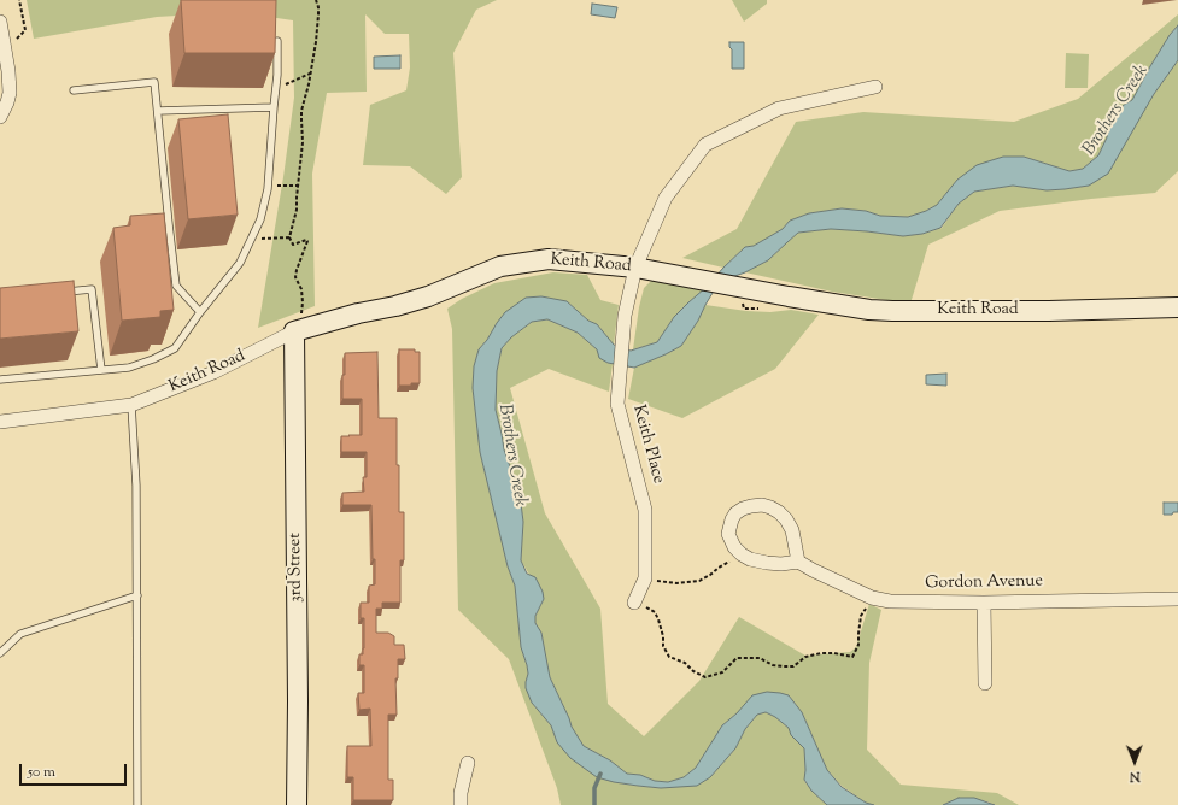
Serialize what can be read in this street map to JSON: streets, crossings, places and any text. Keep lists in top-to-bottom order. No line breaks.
{"streets":{"street":["Keith Road","Keith Place","3rd Street","Gordon Avenue"]},"crossings":[["Keith Road","Keith Place"],["Keith Road","3rd Street"]],"water":["Brothers Creek"],"scale_bar":"50 m","north":"bottom"}
